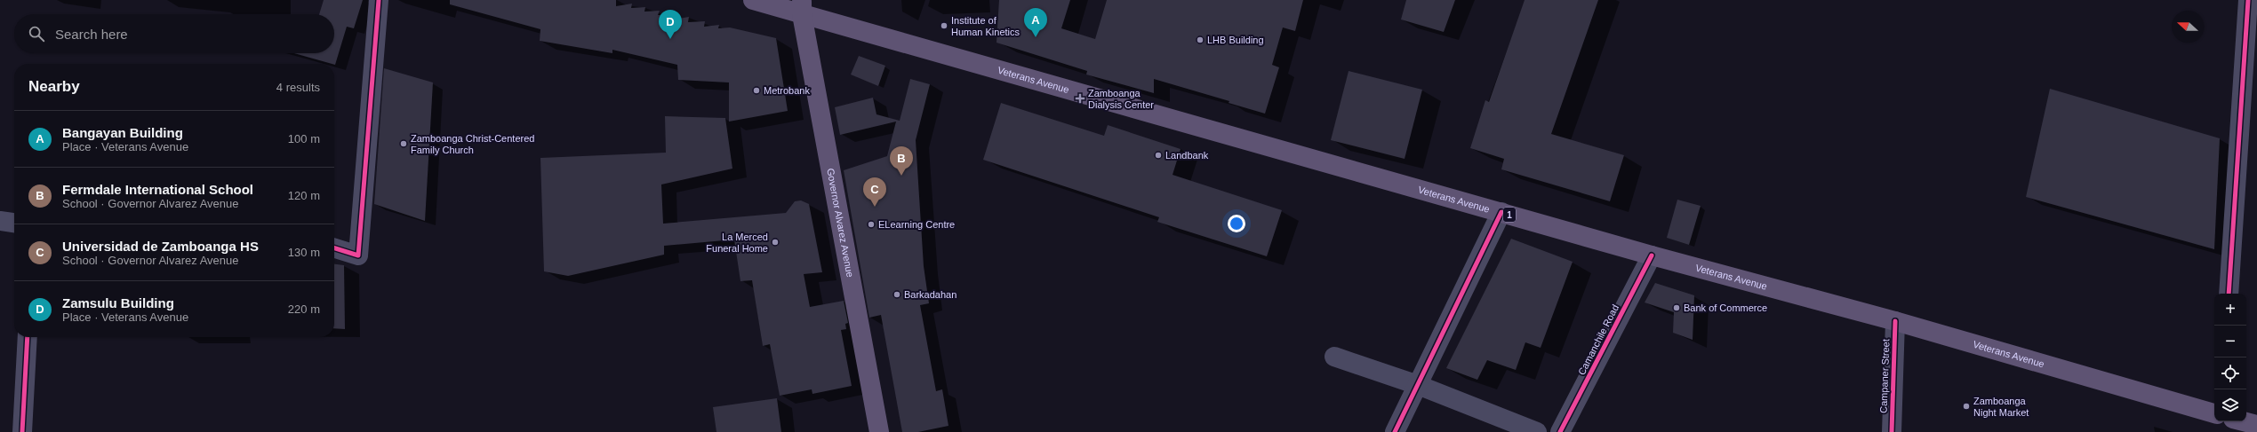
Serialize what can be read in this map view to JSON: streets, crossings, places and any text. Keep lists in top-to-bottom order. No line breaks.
{"streets":{"main road":["Veterans Avenue","1","Governor Alvarez Avenue"],"street":["Camanchile Road","Campaner Street"]},"crossings":[["Veterans Avenue","Governor Alvarez Avenue"],["Veterans Avenue","Camanchile Road"],["Veterans Avenue","Campaner Street"]],"places":{"other":["Institute of Human Kinetics","LHB Building","Metrobank","Zamboanga Christ-Centered Family Church","Landbank","ELearning Centre","La Merced Funeral Home","Barkadahan","Bank of Commerce","Zamboanga Night Market"],"health":["Zamboanga Dialysis Center"]},"north":"left","page":{"pins":["A","D","B","C"],"search":"Search here","heading":["Nearby","4 results"],"list":[{"mark":"A","name":"Bangayan Building","note":"Place · Veterans Avenue","value":"100 m"},{"mark":"B","name":"Fermdale International School","note":"School · Governor Alvarez Avenue","value":"120 m"},{"mark":"C","name":"Universidad de Zamboanga HS","note":"School · Governor Alvarez Avenue","value":"130 m"},{"mark":"D","name":"Zamsulu Building","note":"Place · Veterans Avenue","value":"220 m"}],"map_buttons":["+","−"]}}
